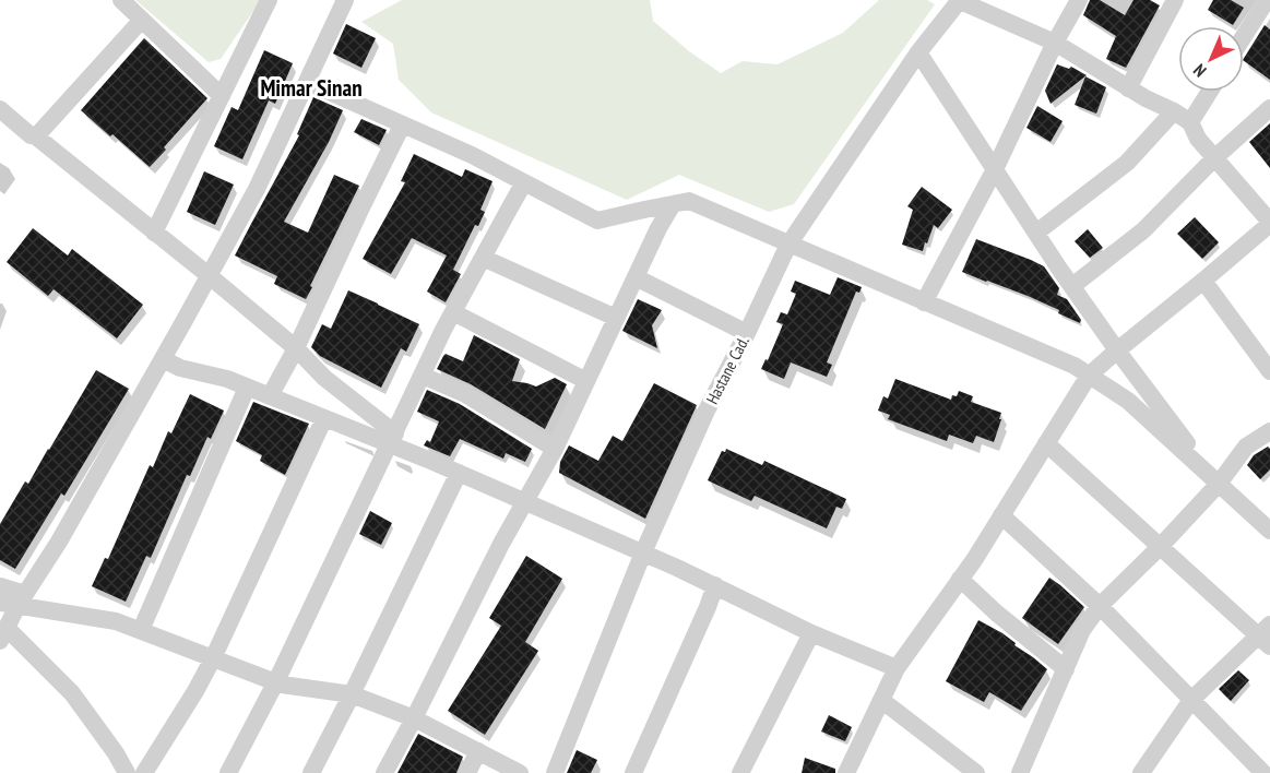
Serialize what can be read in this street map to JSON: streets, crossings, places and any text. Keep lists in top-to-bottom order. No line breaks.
{"streets":{"street":["Hastane Cad."]},"districts":["Mimar Sinan"],"north":"bottom left"}
